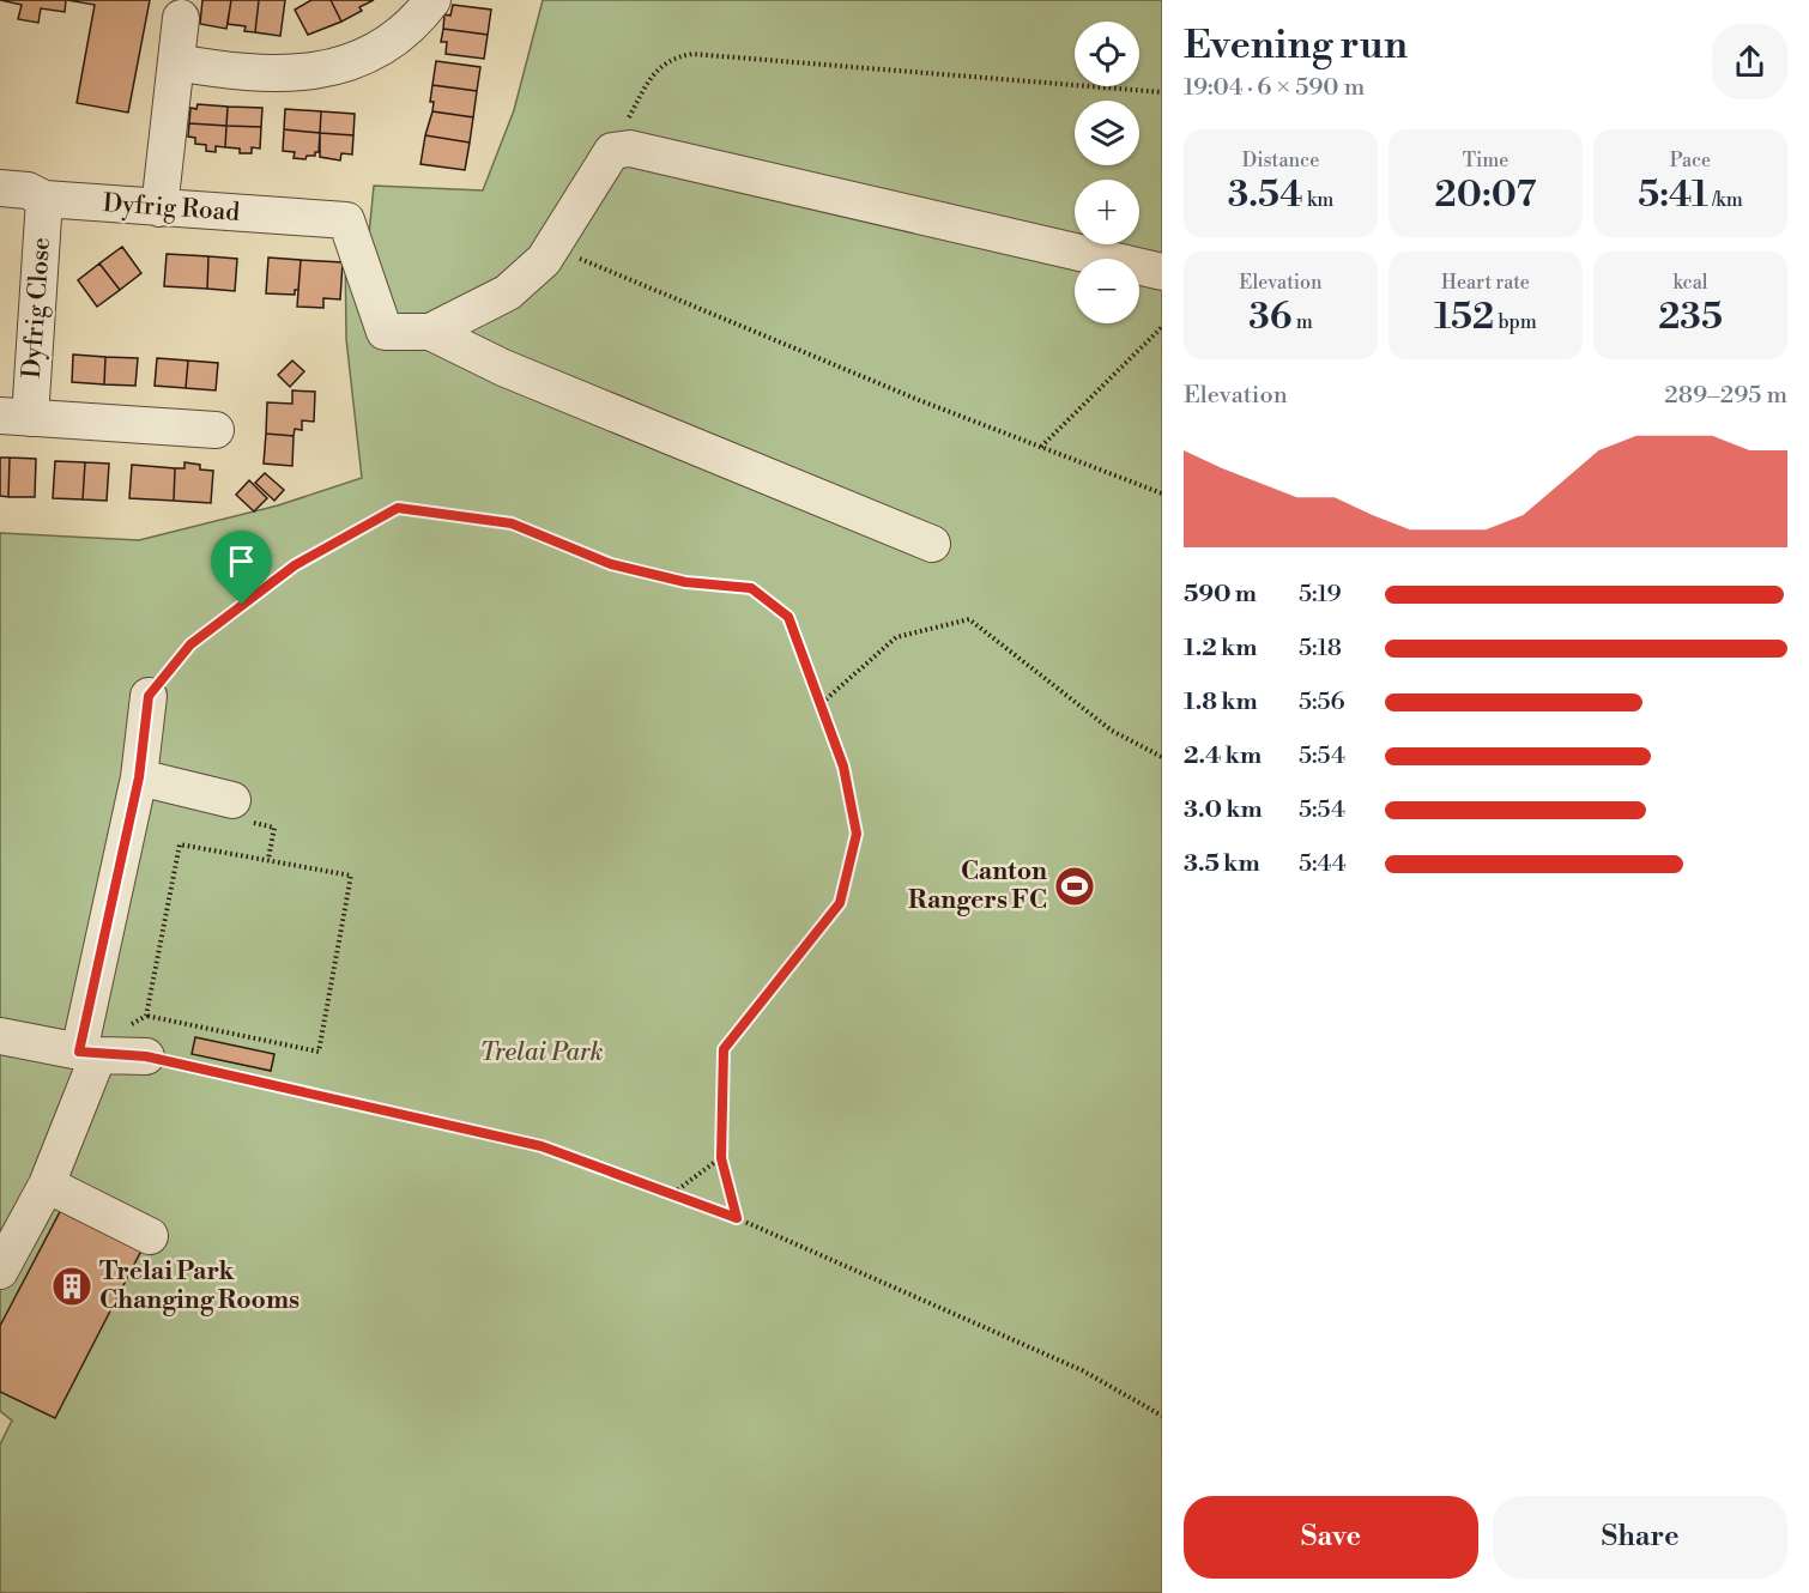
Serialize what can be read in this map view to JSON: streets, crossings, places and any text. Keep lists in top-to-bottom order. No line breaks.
{"streets":{"street":["Dyfrig Road","Dyfrig Close"]},"crossings":[["Dyfrig Road","Dyfrig Close"]],"parks":["Trelai Park"],"places":{"sports":["Canton Rangers FC"],"building":["Trelai Park Changing Rooms"]},"page":{"heading":["Evening run","19:04 · 6 × 590 m"],"map_buttons":["+","−"],"stats":[["Distance","3.54 km"],["Time","20:07"],["Pace","5:41 /km"],["Elevation","36 m"],["Heart rate","152 bpm"],["kcal","235"]],"chart":["Elevation","289–295 m"],"list":[{"name":"590 m","note":"5:19"},{"name":"1.2 km","note":"5:18"},{"name":"1.8 km","note":"5:56"},{"name":"2.4 km","note":"5:54"},{"name":"3.0 km","note":"5:54"},{"name":"3.5 km","note":"5:44"}],"buttons":["Save","Share"]}}
